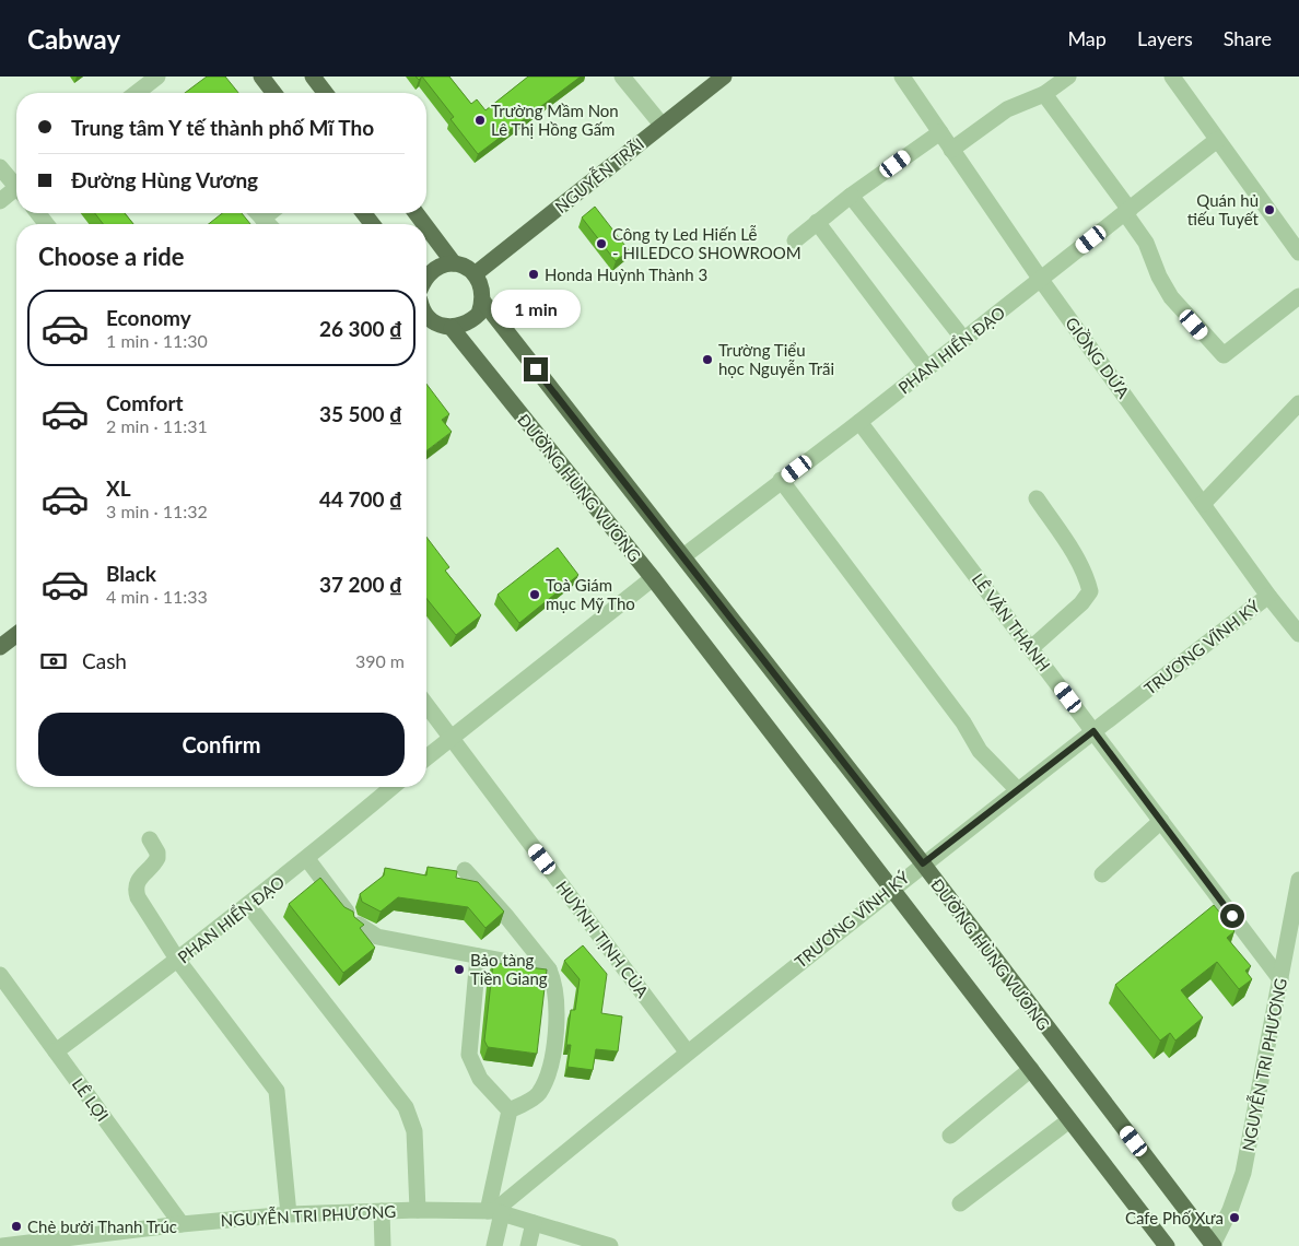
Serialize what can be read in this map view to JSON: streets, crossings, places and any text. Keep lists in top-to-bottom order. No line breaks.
{"streets":{"main road":["NGUYỄN TRÃI","ĐƯỜNG HÙNG VƯƠNG"],"street":["PHAN HIỂN ĐẠO","GIỒNG DỨA","LÊ VĂN THẠNH","TRƯƠNG VĨNH KÝ","HUỲNH TỊNH CỦA","NGUYỄN TRI PHƯƠNG","LÊ LỢI"]},"crossings":[["PHAN HIỂN ĐẠO","GIỒNG DỨA"],["PHAN HIỂN ĐẠO","ĐƯỜNG HÙNG VƯƠNG"],["PHAN HIỂN ĐẠO","LÊ VĂN THẠNH"],["PHAN HIỂN ĐẠO","LÊ LỢI"],["GIỒNG DỨA","TRƯƠNG VĨNH KÝ"],["ĐƯỜNG HÙNG VƯƠNG","TRƯƠNG VĨNH KÝ"],["ĐƯỜNG HÙNG VƯƠNG","NGUYỄN TRI PHƯƠNG"],["LÊ VĂN THẠNH","TRƯƠNG VĨNH KÝ"],["LÊ VĂN THẠNH","NGUYỄN TRI PHƯƠNG"],["TRƯƠNG VĨNH KÝ","HUỲNH TỊNH CỦA"],["TRƯƠNG VĨNH KÝ","NGUYỄN TRI PHƯƠNG"],["NGUYỄN TRI PHƯƠNG","LÊ LỢI"]],"places":["Trường Mầm Non Lê Thị Hồng Gấm","Quán hủ tiếu Tuyết","Công ty Led Hiến Lễ - HILEDCO SHOWROOM","Honda Huỳnh Thành 3","Trường Tiểu học Nguyễn Trãi","Toà Giám mục Mỹ Tho","Bảo tàng Tiền Giang","Cafe Phố Xưa","Chè bưởi Thanh Trúc"],"page":{"header":"Cabway","nav":["Map","Layers","Share"],"banner":["Trung tâm Y tế thành phố Mĩ Tho","Đường Hùng Vương"],"heading":"Choose a ride","bubble":"1 min","list":[{"name":"Economy","note":"1 min · 11:30","value":"26 300 ₫"},{"name":"Comfort","note":"2 min · 11:31","value":"35 500 ₫"},{"name":"XL","note":"3 min · 11:32","value":"44 700 ₫"},{"name":"Black","note":"4 min · 11:33","value":"37 200 ₫"}],"pay":["Cash","390 m"],"buttons":"Confirm"}}
